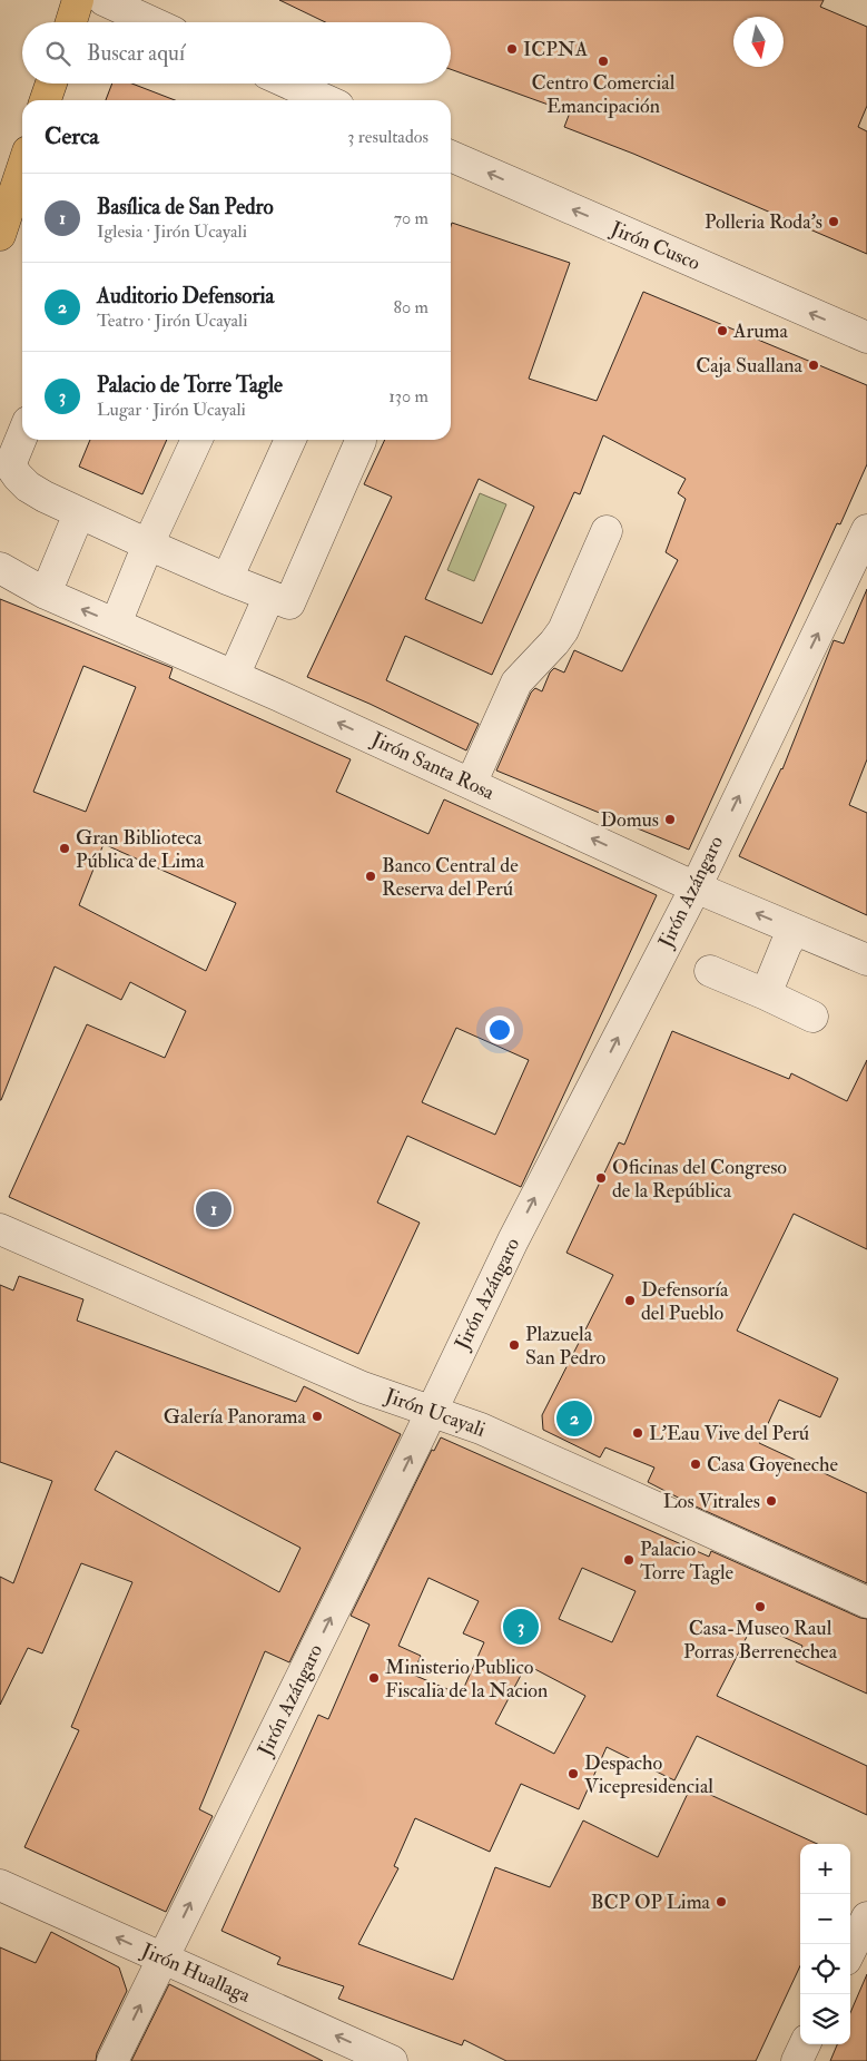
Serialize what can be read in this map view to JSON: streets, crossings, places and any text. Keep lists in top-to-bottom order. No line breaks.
{"streets":{"street":["Jirón Cusco","Jirón Santa Rosa","Jirón Azángaro","Jirón Ucayali","Jirón Huallaga"]},"crossings":[["Jirón Santa Rosa","Jirón Azángaro"],["Jirón Azángaro","Jirón Ucayali"],["Jirón Azángaro","Jirón Huallaga"]],"one_way":["Jirón Cusco","Jirón Santa Rosa","Jirón Azángaro","Jirón Huallaga"],"places":["ICPNA","Centro Comercial Emancipación","Polleria Roda's","Aruma","Caja Suallana","Domus","Gran Biblioteca Pública de Lima","Banco Central de Reserva del Perú","Oficinas del Congreso de la República","Defensoría del Pueblo","Plazuela San Pedro","Galería Panorama","L'Eau Vive del Perú","Casa Goyeneche","Los Vitrales","Palacio Torre Tagle","Casa-Museo Raul Porras Berrenechea","Ministerio Publico Fiscalia de la Nacion","Despacho Vicepresidencial","BCP OP Lima"],"north":"bottom","page":{"search":"Buscar aquí","heading":["Cerca","3 resultados"],"list":[{"mark":"1","name":"Basílica de San Pedro","note":"Iglesia · Jirón Ucayali","value":"70 m"},{"mark":"2","name":"Auditorio Defensoria","note":"Teatro · Jirón Ucayali","value":"80 m"},{"mark":"3","name":"Palacio de Torre Tagle","note":"Lugar · Jirón Ucayali","value":"130 m"}],"pins":["1","2","3"],"map_buttons":["+","−"]}}
